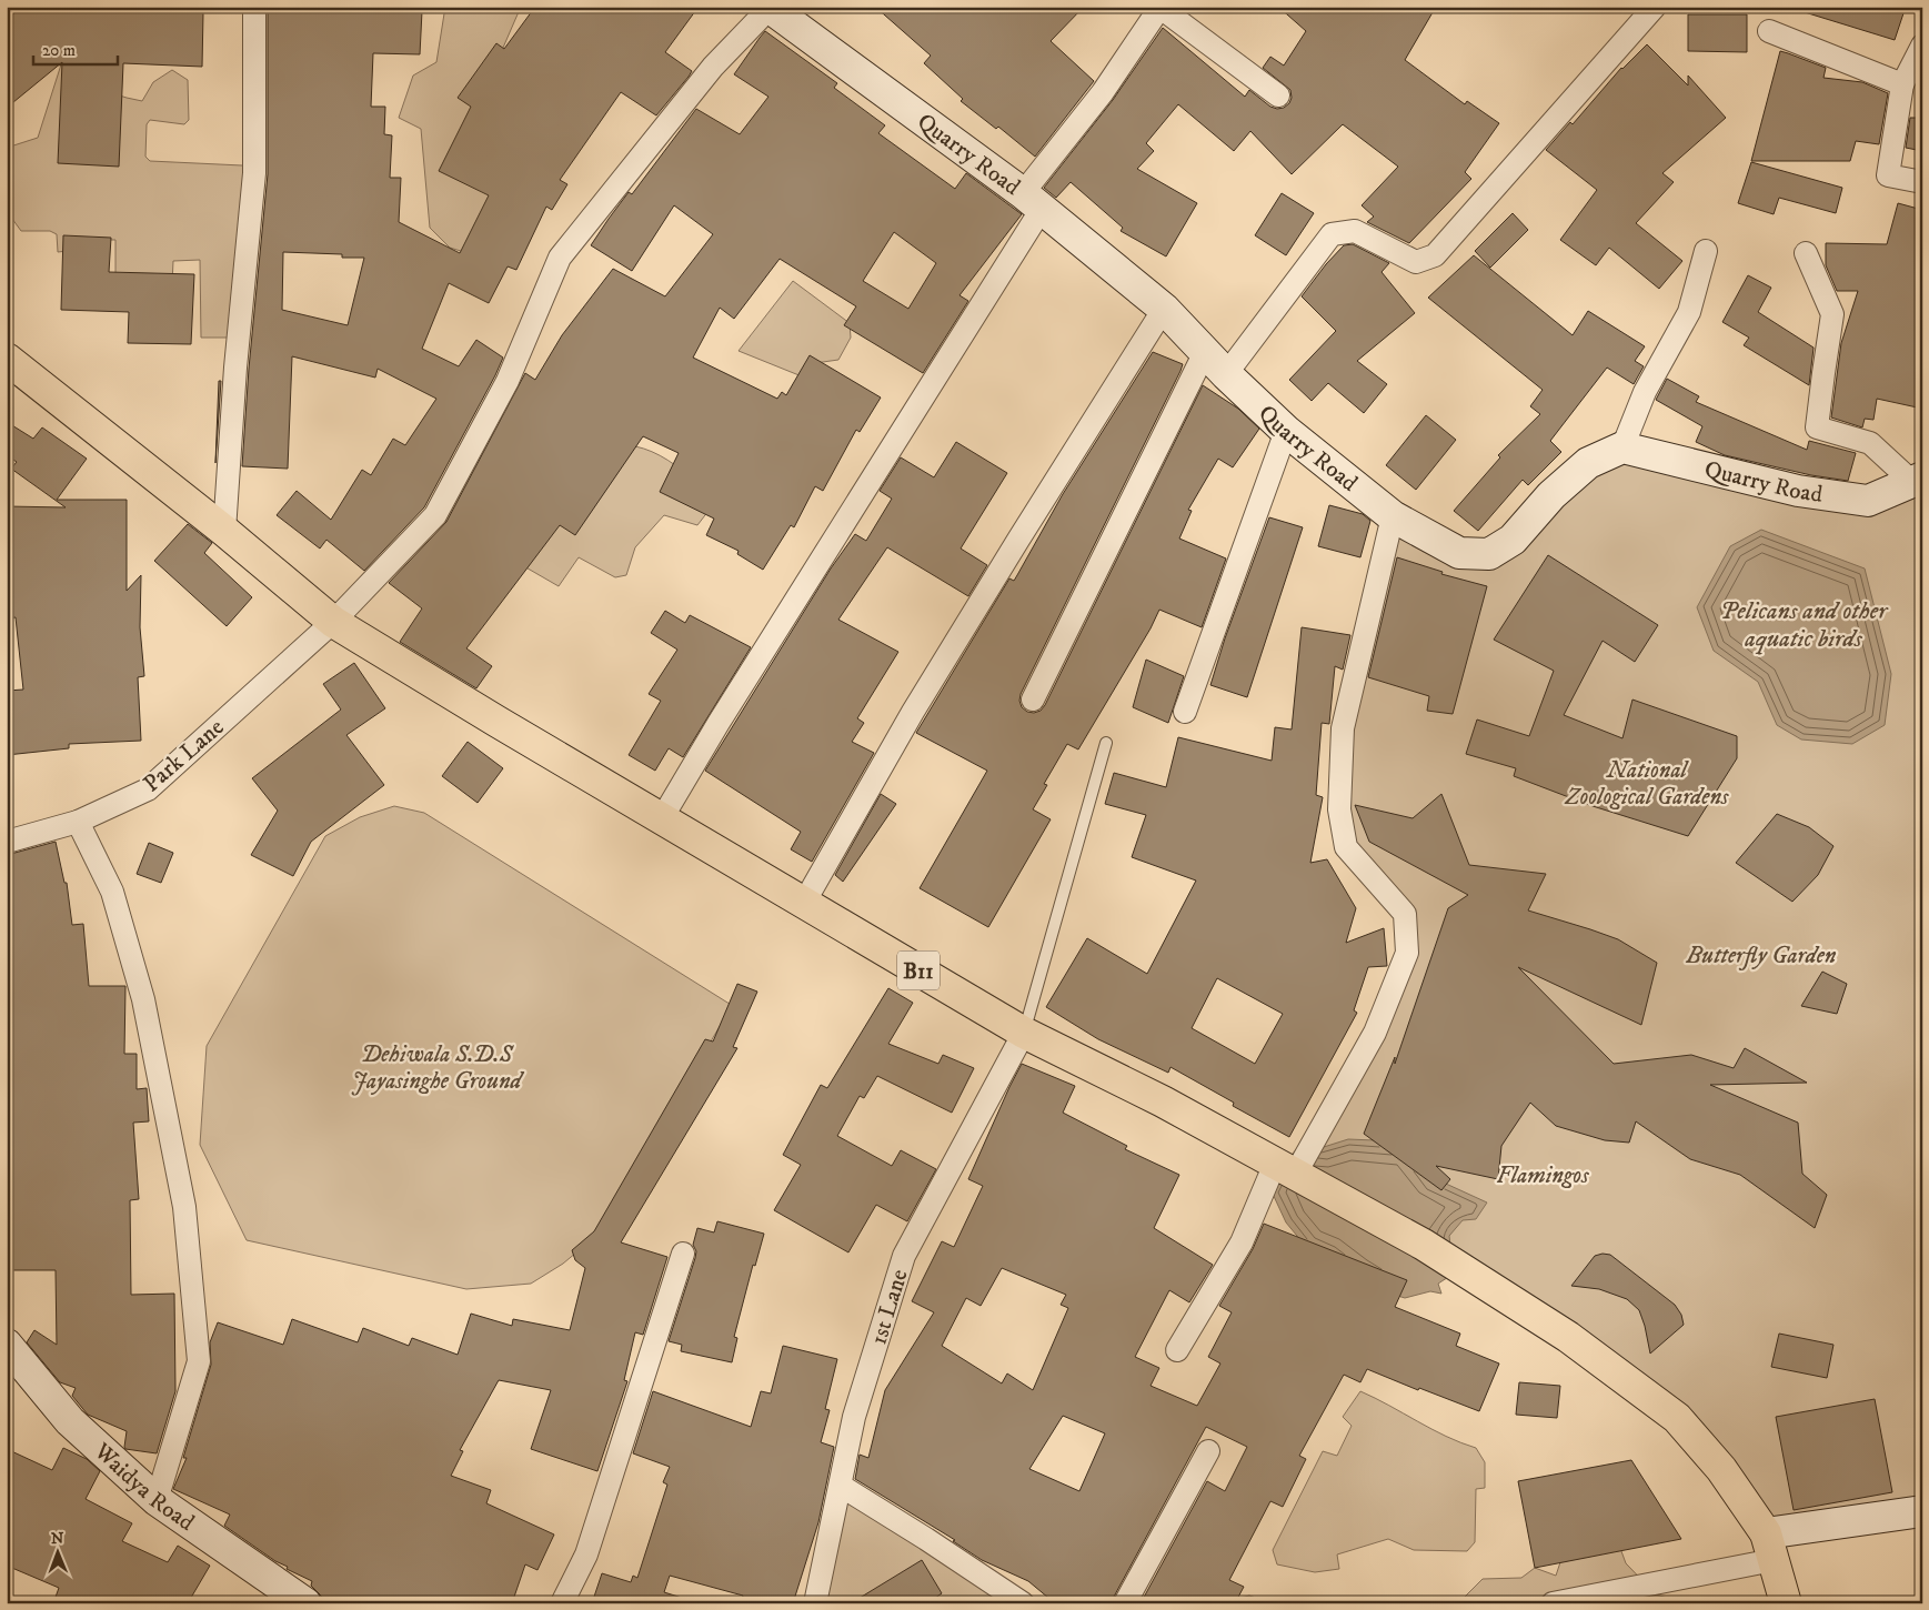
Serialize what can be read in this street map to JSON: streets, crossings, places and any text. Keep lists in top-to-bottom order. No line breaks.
{"streets":{"main road":["B11"],"street":["Quarry Road","Park Lane","1st Lane","Waidya Road"]},"crossings":[["Quarry Road","Park Lane"],["Park Lane","B11"],["B11","1st Lane"]],"water":["Pelicans and other aquatic birds"],"parks":["National Zoological Gardens","Butterfly Garden","Dehiwala S.D.S Jayasinghe Ground","Flamingos"],"scale_bar":"20 m","north":"top"}
